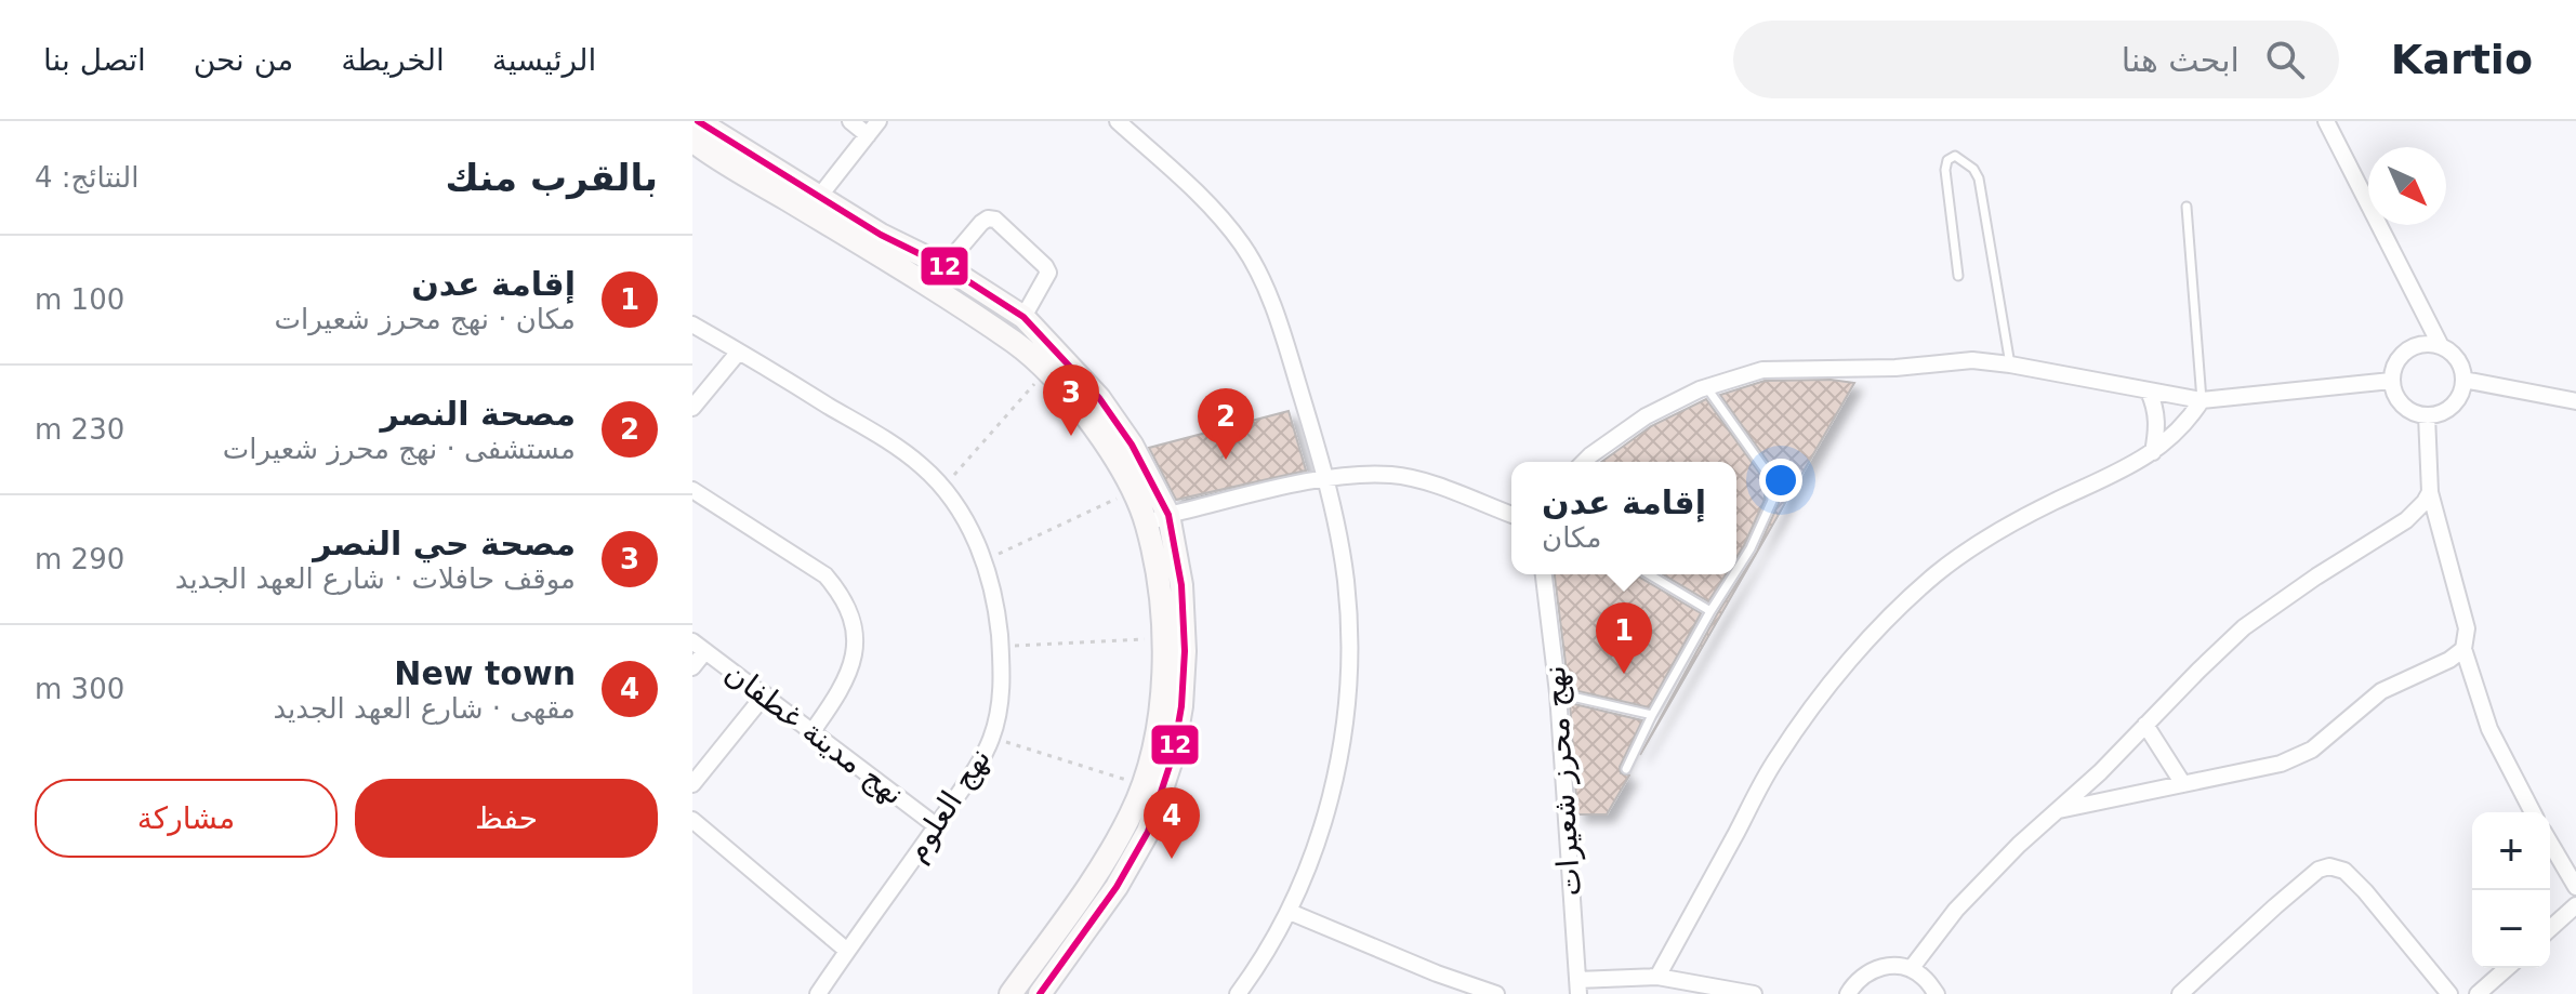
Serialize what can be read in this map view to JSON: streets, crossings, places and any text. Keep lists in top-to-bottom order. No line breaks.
{"streets":{"street":["نهج مدينة غطفان","نهج محرز شعيرات","نهج العلوم"]},"crossings":[["نهج مدينة غطفان","نهج العلوم"]],"lines":["transit line 12"],"north":"bottom right","page":{"header":"Kartio","search":"ابحث هنا","nav":["الرئيسية","الخريطة","من نحن","اتصل بنا"],"heading":["بالقرب منك","النتائج: 4"],"list":[{"mark":"1","name":"إقامة عدن","note":"مكان · نهج محرز شعيرات","value":"100 m"},{"mark":"2","name":"مصحة النصر","note":"مستشفى · نهج محرز شعيرات","value":"230 m"},{"mark":"3","name":"مصحة حي النصر","note":"موقف حافلات · شارع العهد الجديد","value":"290 m"},{"mark":"4","name":"New town","note":"مقهى · شارع العهد الجديد","value":"300 m"}],"pins":["3","2","1","4"],"popup":["إقامة عدن","مكان"],"buttons":["حفظ","مشاركة"],"map_buttons":["+","−"]}}
